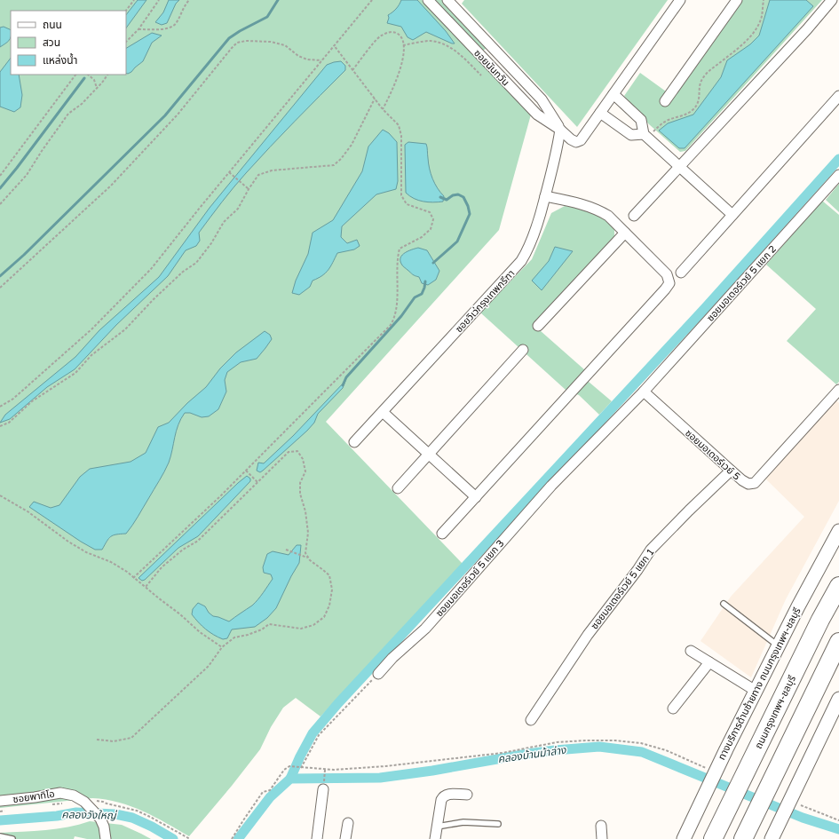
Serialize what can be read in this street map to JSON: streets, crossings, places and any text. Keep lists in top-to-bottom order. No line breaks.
{"streets":{"highway":["ถนนกรุงเทพฯ-ชลบุรี"],"main road":["ทางบริการด้านซ้ายทาง ถนนกรุงเทพฯ-ชลบุรี"],"street":["ซอยนันทวัน","ซอยมอเตอร์เวย์ 5 แยก 2","ซอยวิเว่กรุงเทพกรีฑา","ซอยมอเตอร์เวย์ 5","ซอยมอเตอร์เวย์ 5 แยก 3","ซอยมอเตอร์เวย์ 5 แยก 1","ซอยพาทิโอ"]},"crossings":[["ซอยนันทวัน","ซอยวิเว่กรุงเทพกรีฑา"],["ซอยมอเตอร์เวย์ 5 แยก 2","ซอยมอเตอร์เวย์ 5"],["ซอยมอเตอร์เวย์ 5 แยก 2","ซอยมอเตอร์เวย์ 5 แยก 3"],["ซอยมอเตอร์เวย์ 5","ซอยมอเตอร์เวย์ 5 แยก 3"],["ซอยมอเตอร์เวย์ 5","ซอยมอเตอร์เวย์ 5 แยก 1"]],"water":["คลองบ้านม้าล่าง","คลองวังใหญ่"],"legend":["ถนน","สวน","แหล่งน้ำ"]}
